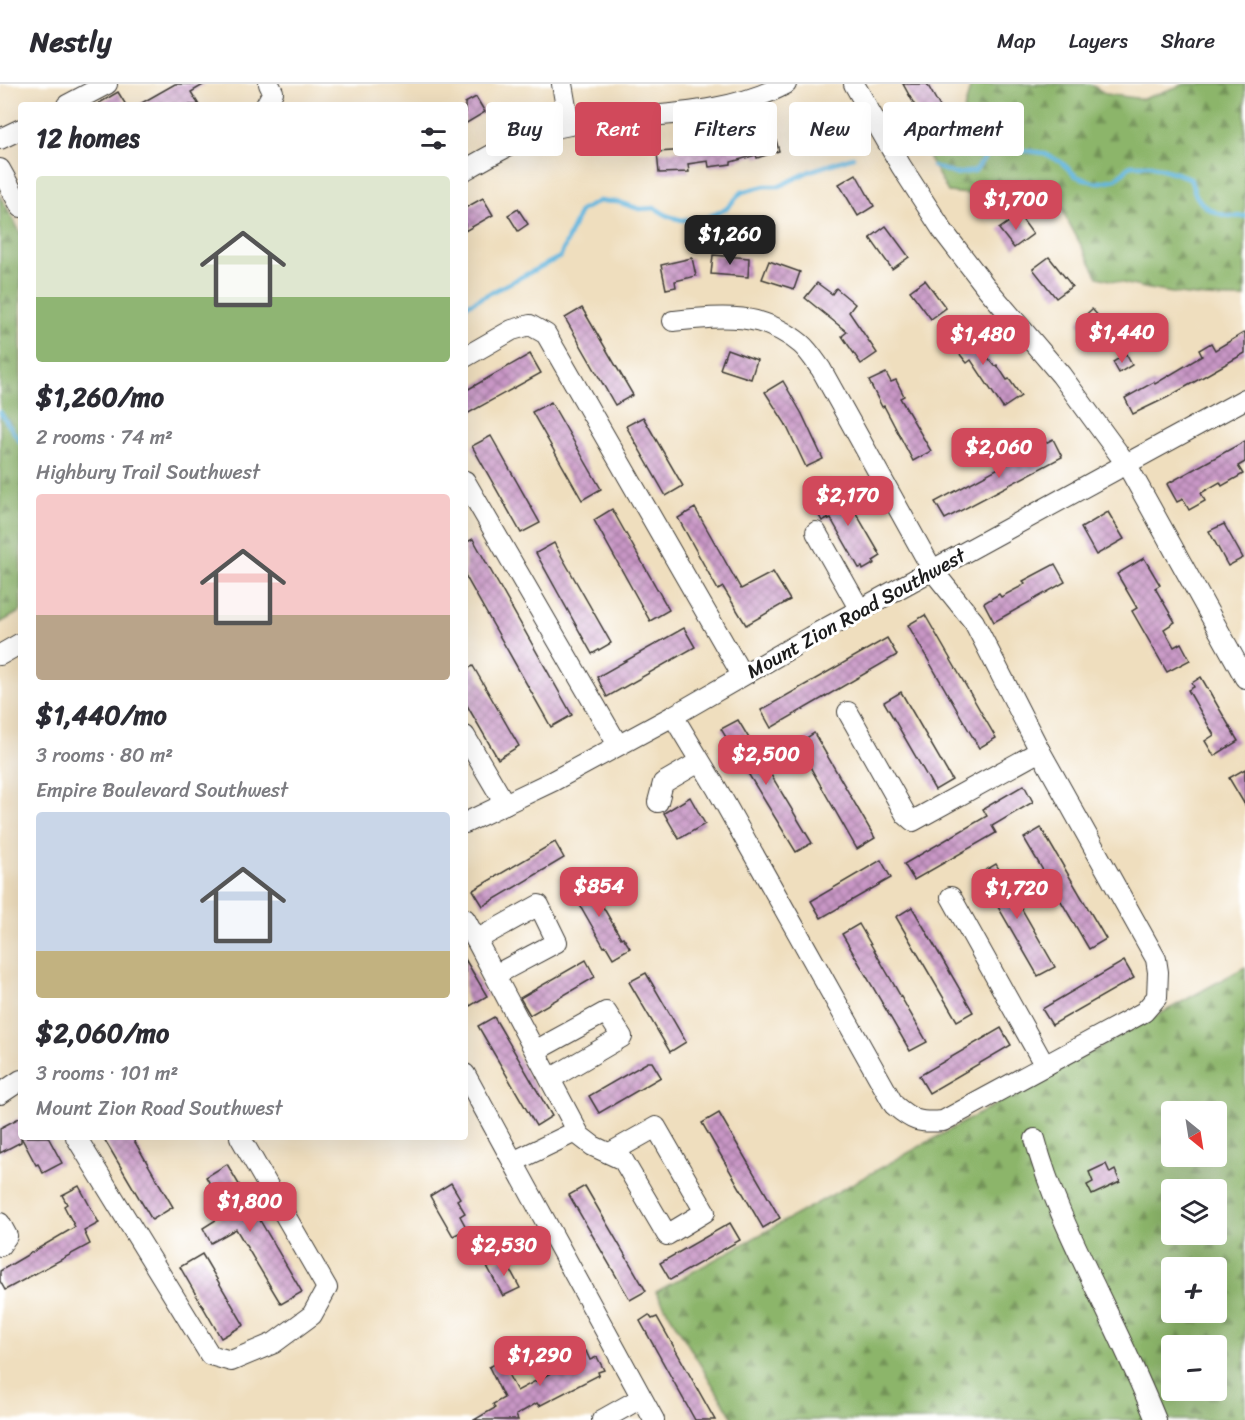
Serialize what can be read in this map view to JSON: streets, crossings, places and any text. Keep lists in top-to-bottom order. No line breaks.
{"streets":{"street":["Mount Zion Road Southwest"]},"north":"bottom right","page":{"header":"Nestly","nav":["Map","Layers","Share"],"chip":["Buy","Rent","Filters","New","Apartment"],"heading":"12 homes","list":[{"name":"$1,260/mo","note":"2 rooms · 74 m² · Highbury Trail Southwest"},{"name":"$1,440/mo","note":"3 rooms · 80 m² · Empire Boulevard Southwest"},{"name":"$2,060/mo","note":"3 rooms · 101 m² · Mount Zion Road Southwest"}],"price":["$1,700","$1,260","$1,440","$1,480","$2,060","$2,170","$2,500","$854","$1,720","$1,800","$2,530","$1,290"],"map_buttons":["+","−"]}}
